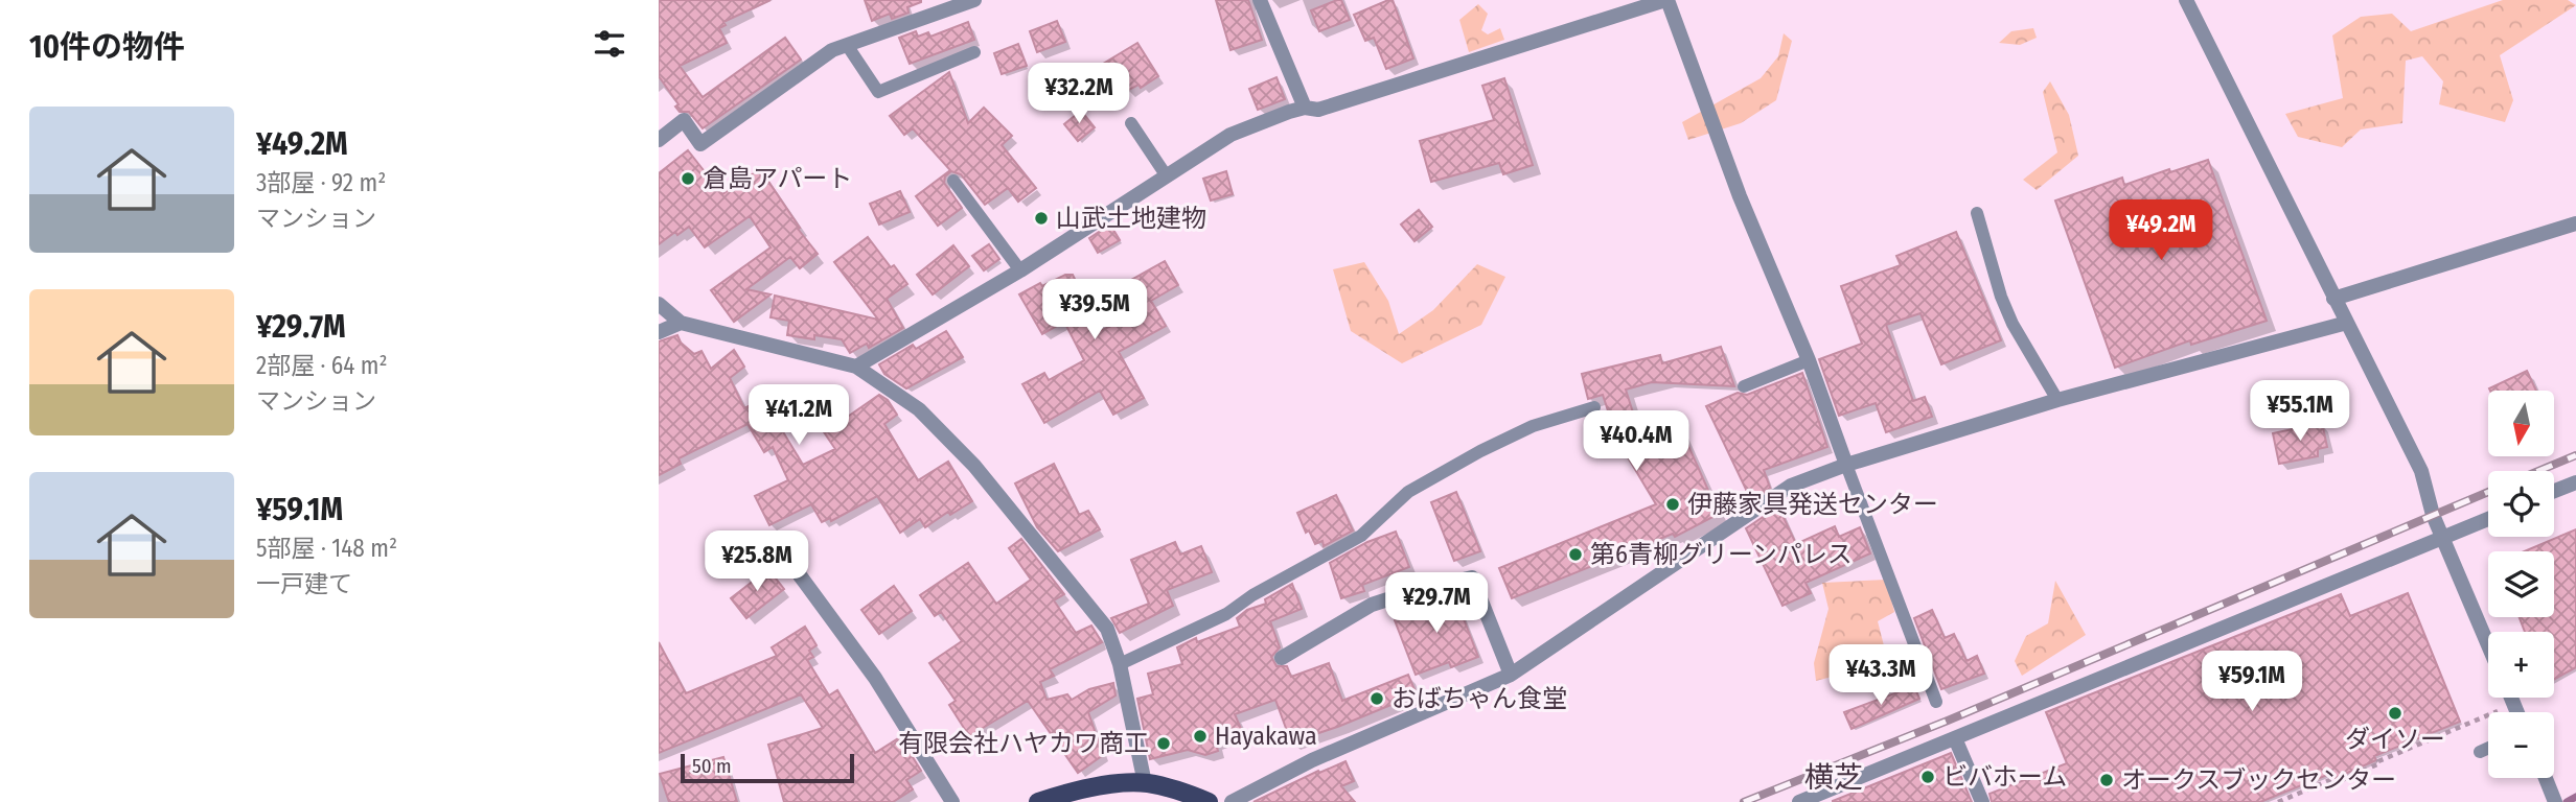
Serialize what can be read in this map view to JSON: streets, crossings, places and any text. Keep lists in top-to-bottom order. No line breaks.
{"districts":["横芝"],"places":["倉島アパート","山武土地建物","伊藤家具発送センター","第6青柳グリーンパレス","おばちゃん食堂","ダイソー","Hayakawa","有限会社ハヤカワ商工","ビバホーム","オークスブックセンター"],"scale_bar":"50 m","north":"bottom","page":{"heading":"10件の物件","price":["¥32.2M","¥49.2M","¥39.5M","¥55.1M","¥41.2M","¥40.4M","¥25.8M","¥29.7M","¥43.3M","¥59.1M"],"list":[{"name":"¥49.2M","note":"3部屋 · 92 m² · マンション"},{"name":"¥29.7M","note":"2部屋 · 64 m² · マンション"},{"name":"¥59.1M","note":"5部屋 · 148 m² · 一戸建て"}],"map_buttons":["+","−"],"scale":"50 m"}}
